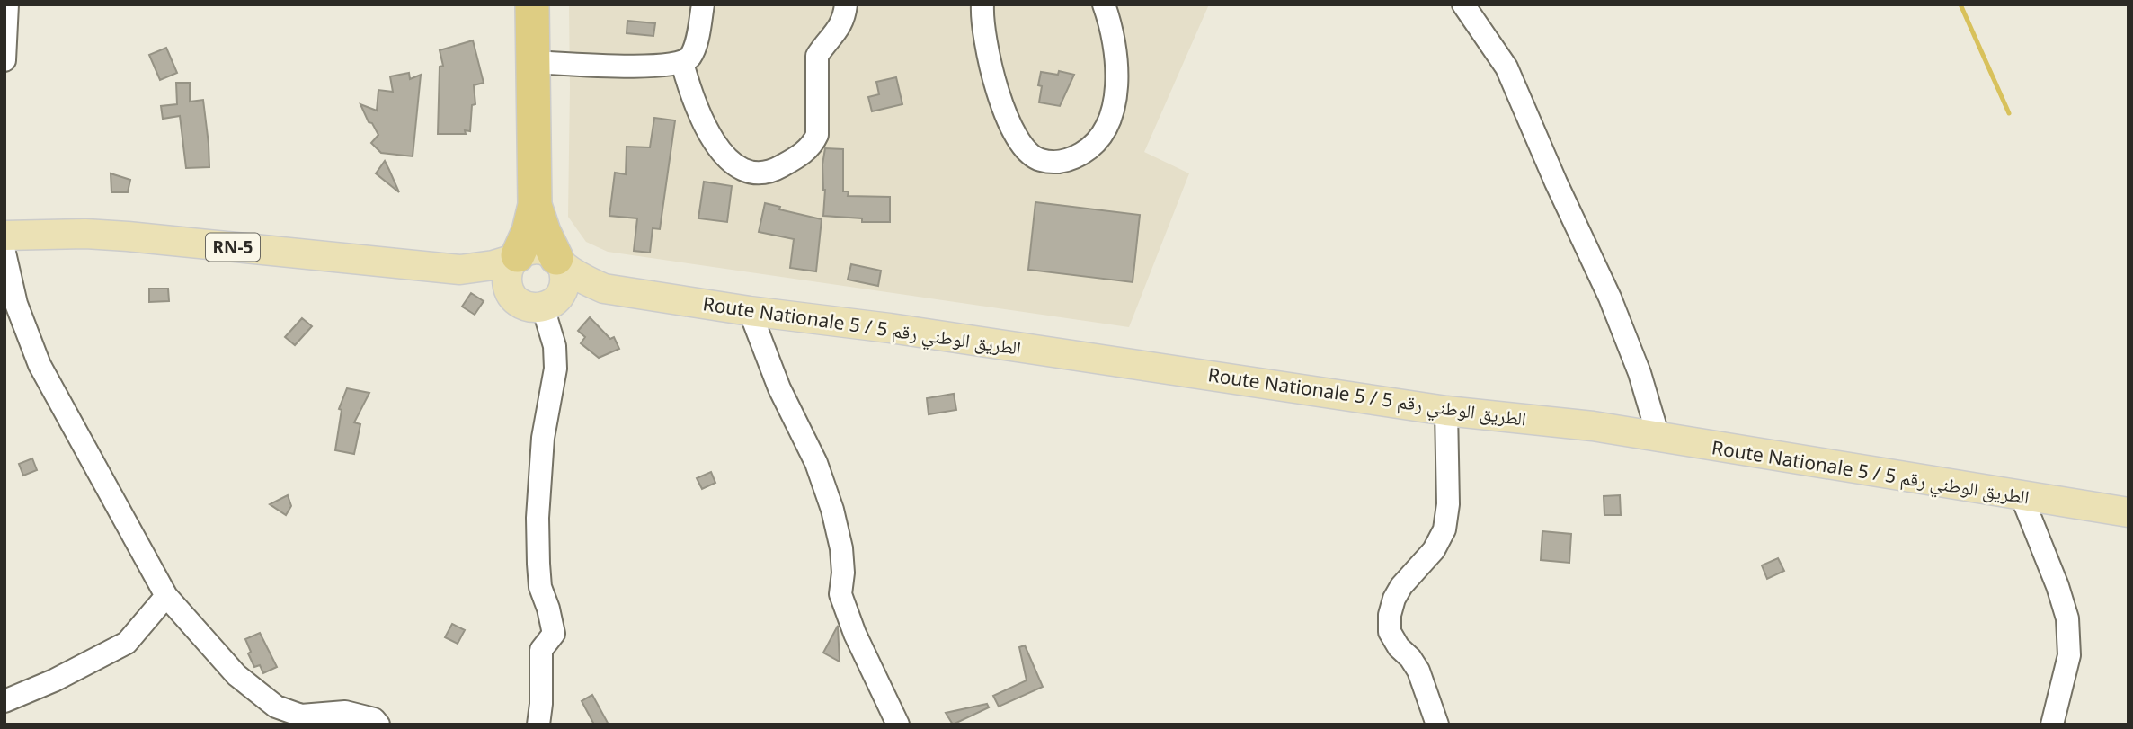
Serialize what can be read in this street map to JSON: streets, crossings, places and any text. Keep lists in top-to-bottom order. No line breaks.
{"streets":{"main road":["RN-5","Route Nationale 5 / الطريق الوطني رقم 5"]}}
